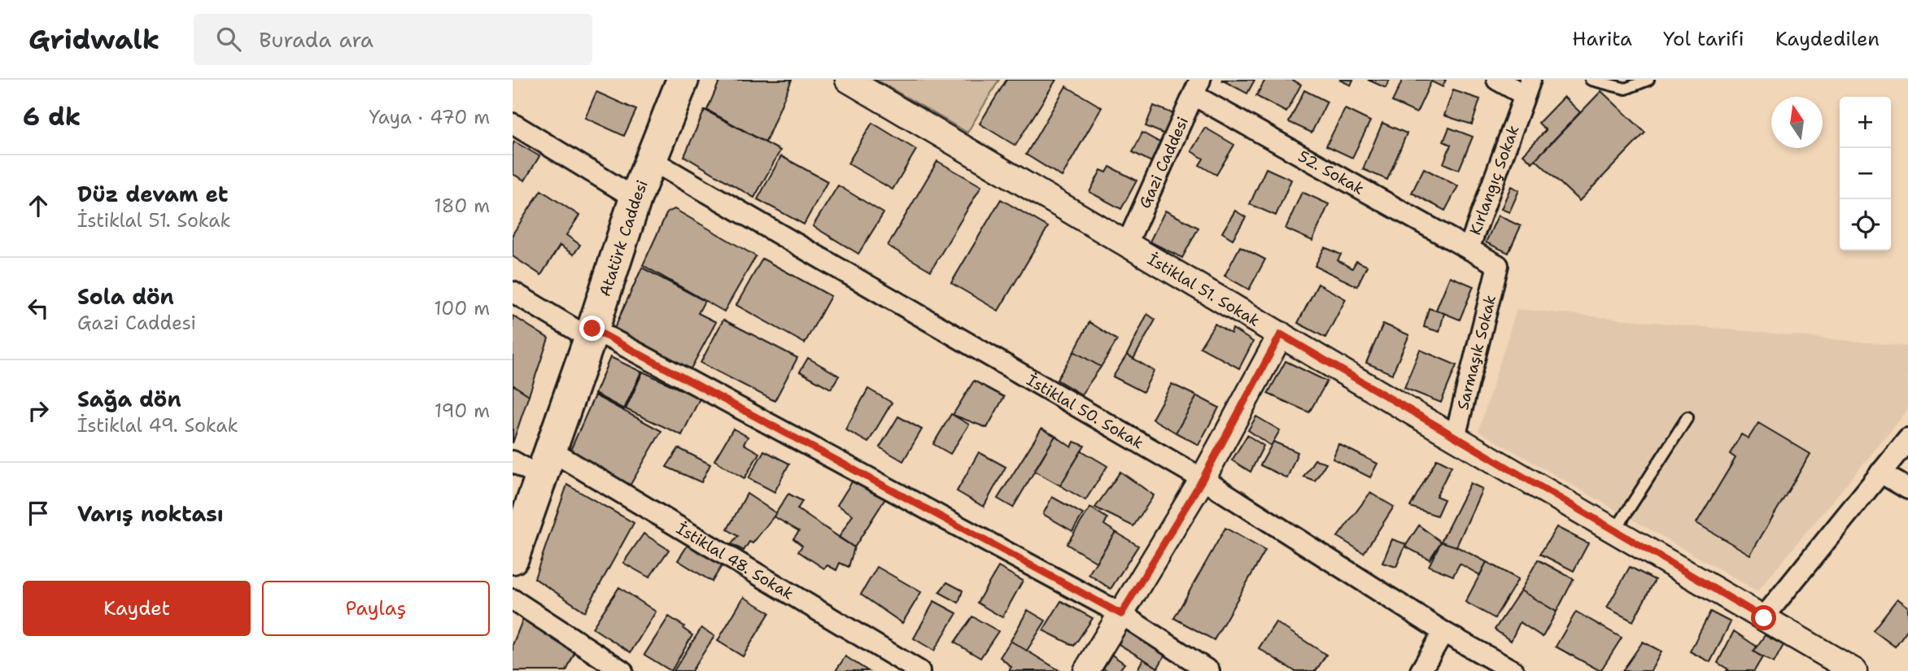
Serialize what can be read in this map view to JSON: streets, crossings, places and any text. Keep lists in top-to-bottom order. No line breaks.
{"streets":{"main road":["Atatürk Caddesi"],"street":["Gazi Caddesi","52. Sokak","Kırlangıç Sokak","İstiklal 51. Sokak","Sarmaşık Sokak","İstiklal 50. Sokak","İstiklal 48. Sokak"]},"crossings":[["Gazi Caddesi","52. Sokak"],["Gazi Caddesi","İstiklal 51. Sokak"],["52. Sokak","Kırlangıç Sokak"],["Kırlangıç Sokak","Sarmaşık Sokak"],["Atatürk Caddesi","İstiklal 50. Sokak"],["Atatürk Caddesi","İstiklal 48. Sokak"],["İstiklal 51. Sokak","Sarmaşık Sokak"]],"north":"top","page":{"header":"Gridwalk","search":"Burada ara","nav":["Harita","Yol tarifi","Kaydedilen"],"heading":["6 dk","Yaya · 470 m"],"map_buttons":["+","−"],"list":[["Düz devam et","İstiklal 51. Sokak","180 m"],["Sola dön","Gazi Caddesi","100 m"],["Sağa dön","İstiklal 49. Sokak","190 m"],"Varış noktası"],"buttons":["Kaydet","Paylaş"]}}
